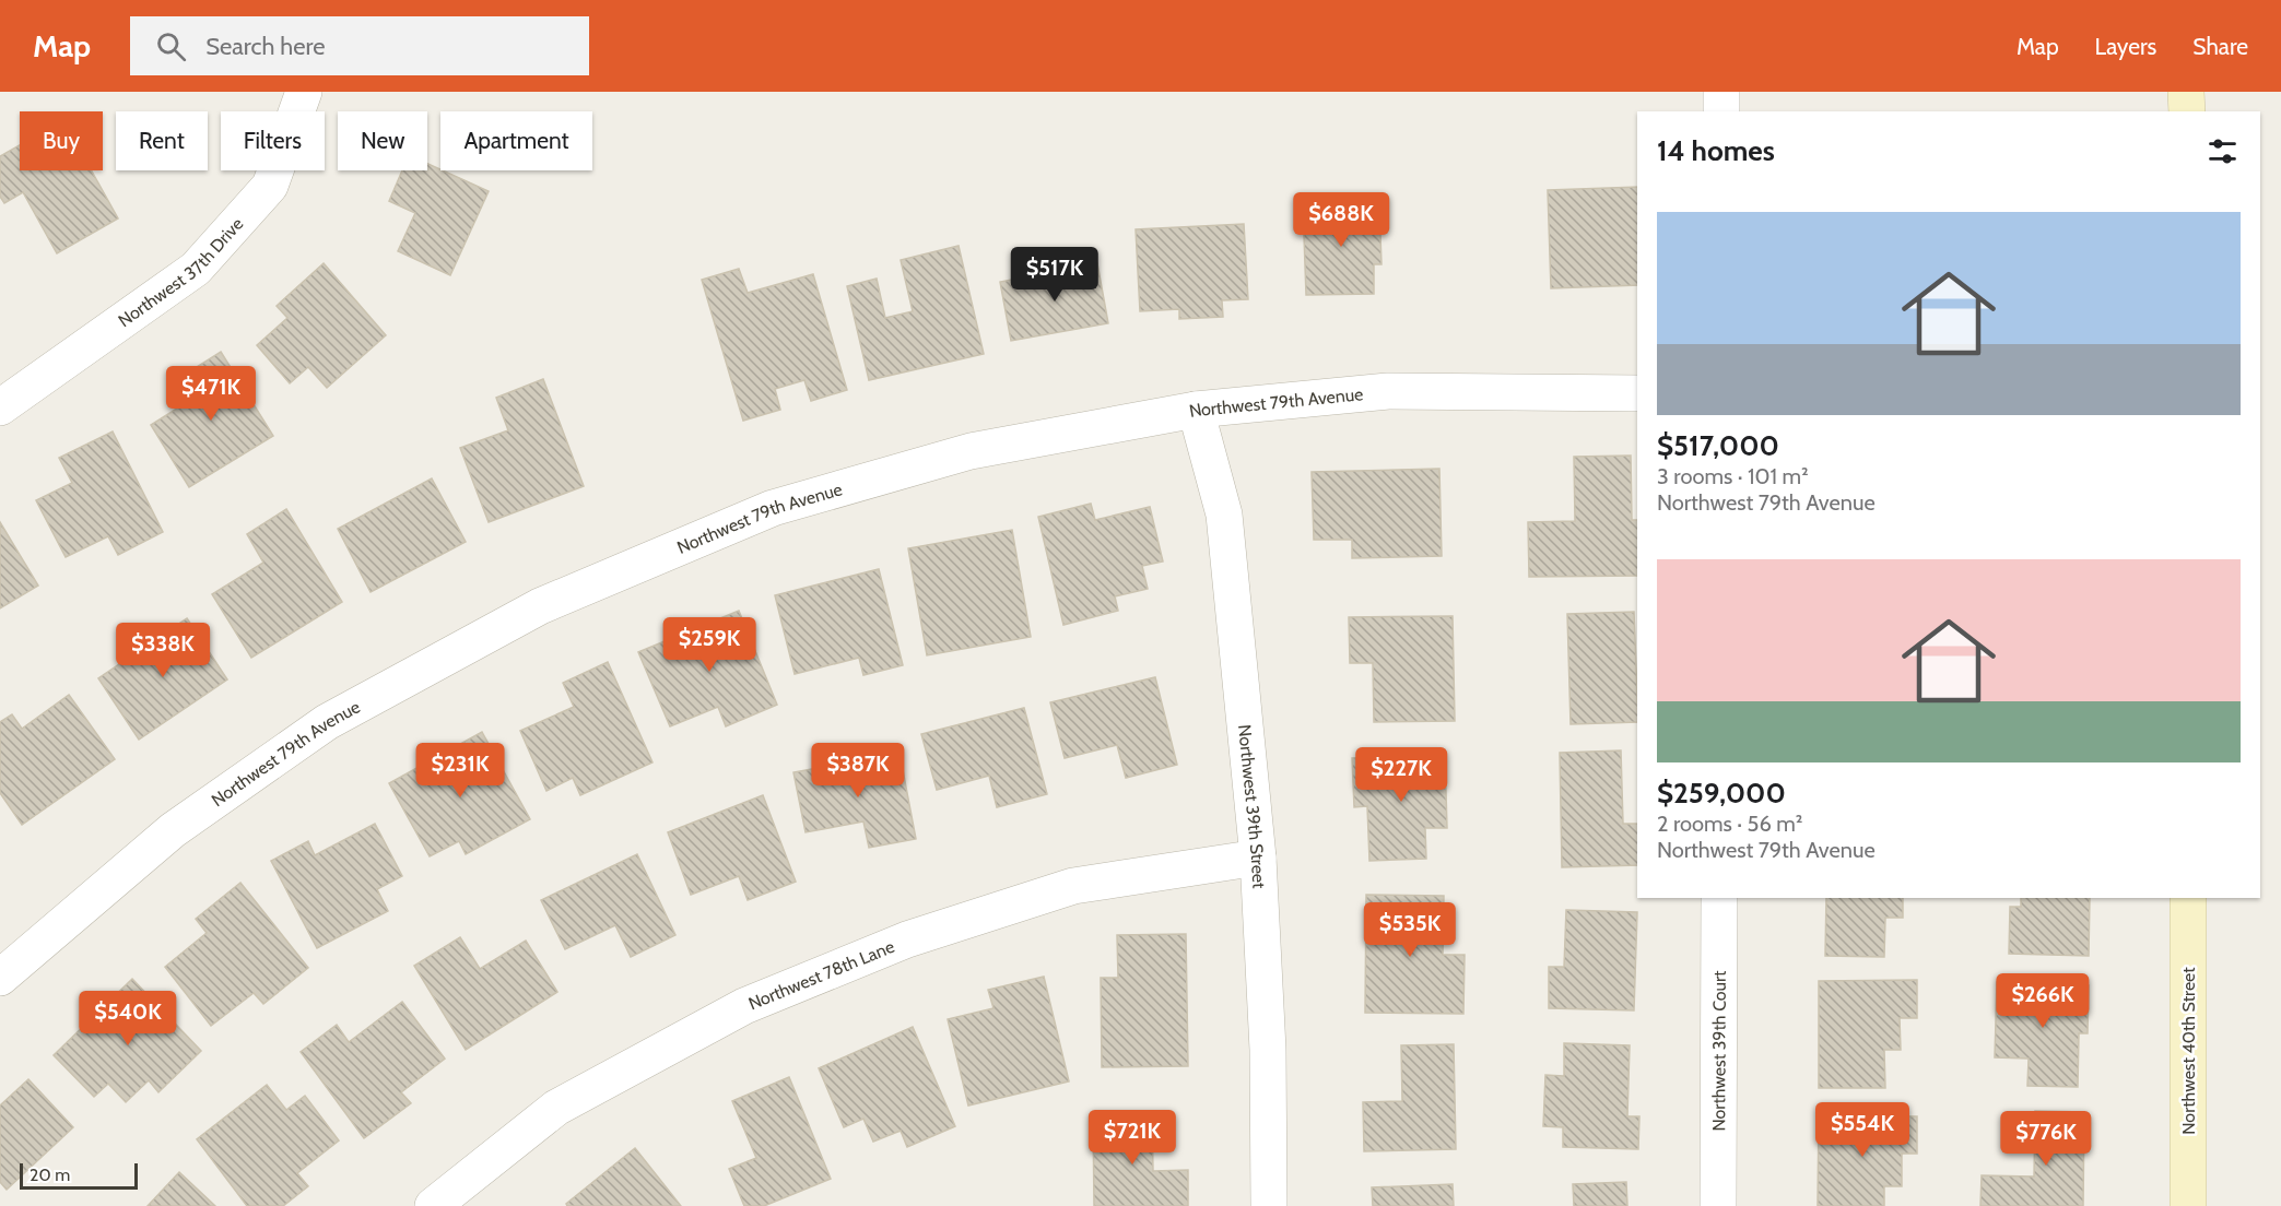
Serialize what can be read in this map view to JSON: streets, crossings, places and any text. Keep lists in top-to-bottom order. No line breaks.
{"streets":{"street":["Northwest 37th Drive","Northwest 79th Avenue","Northwest 39th Street","Northwest 78th Lane","Northwest 39th Court","Northwest 40th Street"]},"crossings":[["Northwest 79th Avenue","Northwest 39th Street"],["Northwest 39th Street","Northwest 78th Lane"]],"scale_bar":"20 m","page":{"header":"Map","search":"Search here","nav":["Map","Layers","Share"],"chip":["Buy","Rent","Filters","New","Apartment"],"heading":"14 homes","list":[{"name":"$517,000","note":"3 rooms · 101 m² · Northwest 79th Avenue"},{"name":"$259,000","note":"2 rooms · 56 m² · Northwest 79th Avenue"}],"price":["$688K","$517K","$471K","$259K","$338K","$231K","$387K","$227K","$535K","$266K","$540K","$554K","$721K","$776K"],"scale":"20 m"}}
